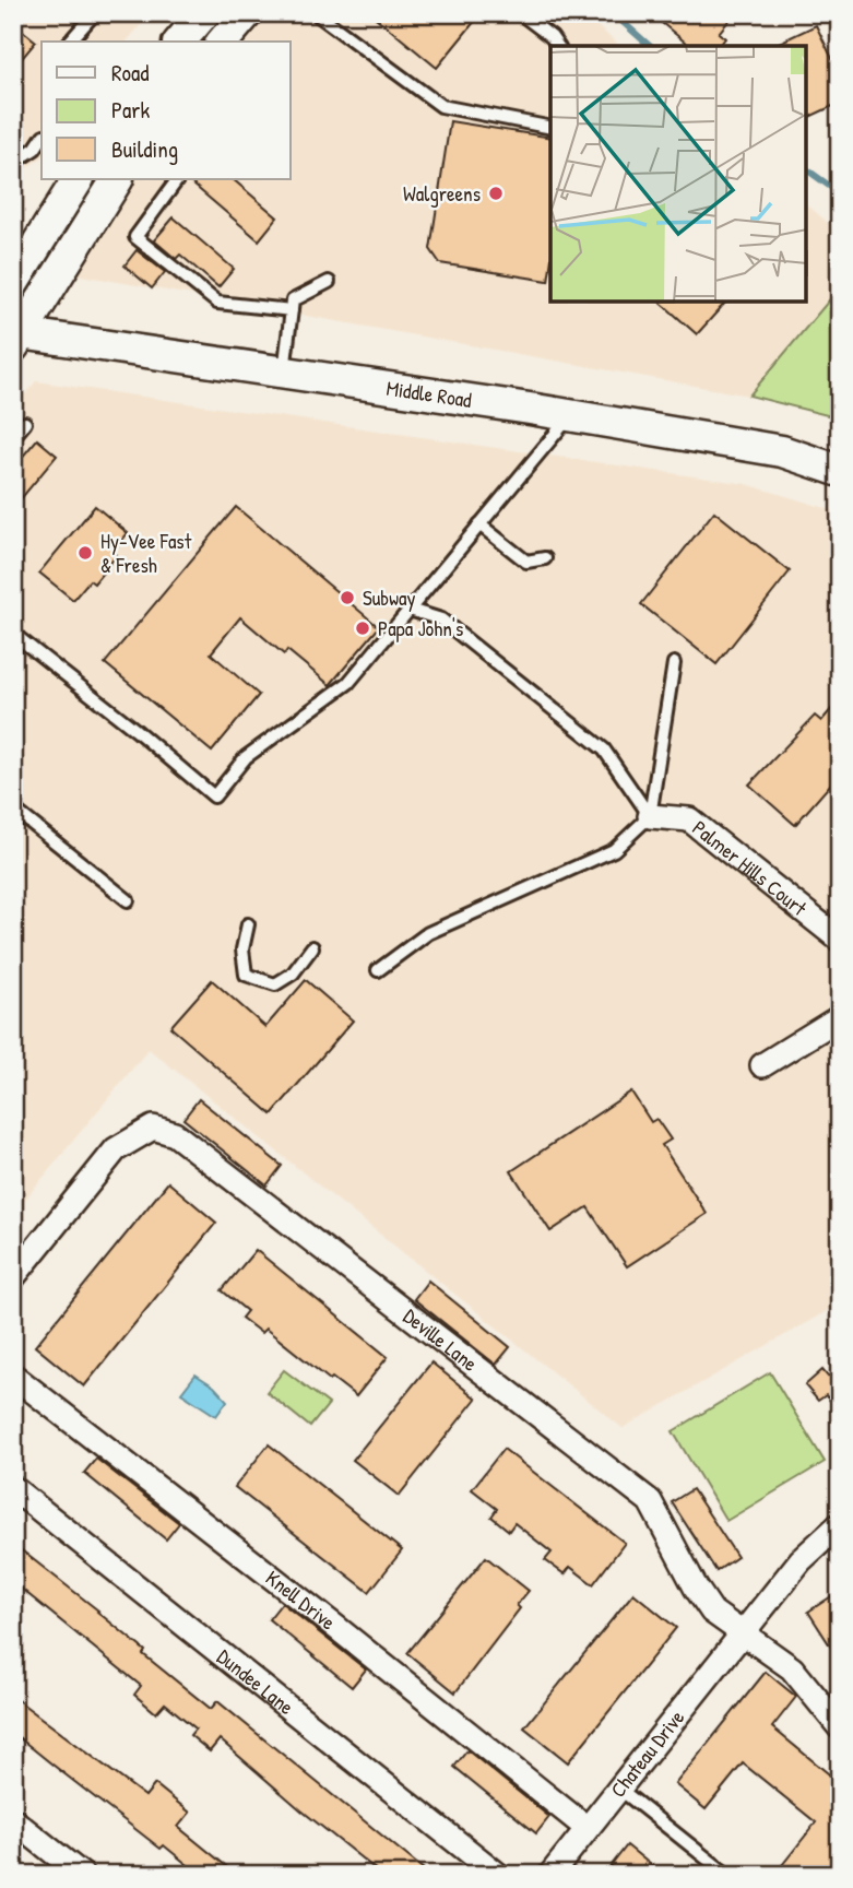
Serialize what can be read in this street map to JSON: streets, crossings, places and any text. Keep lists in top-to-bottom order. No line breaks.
{"streets":{"main road":["Middle Road"],"street":["Palmer Hills Court","Deville Lane","Knell Drive","Dundee Lane","Chateau Drive"]},"crossings":[["Deville Lane","Chateau Drive"],["Knell Drive","Chateau Drive"]],"places":["Walgreens","Hy-Vee Fast & Fresh","Subway","Papa John's"],"legend":["Road","Park","Building"]}
